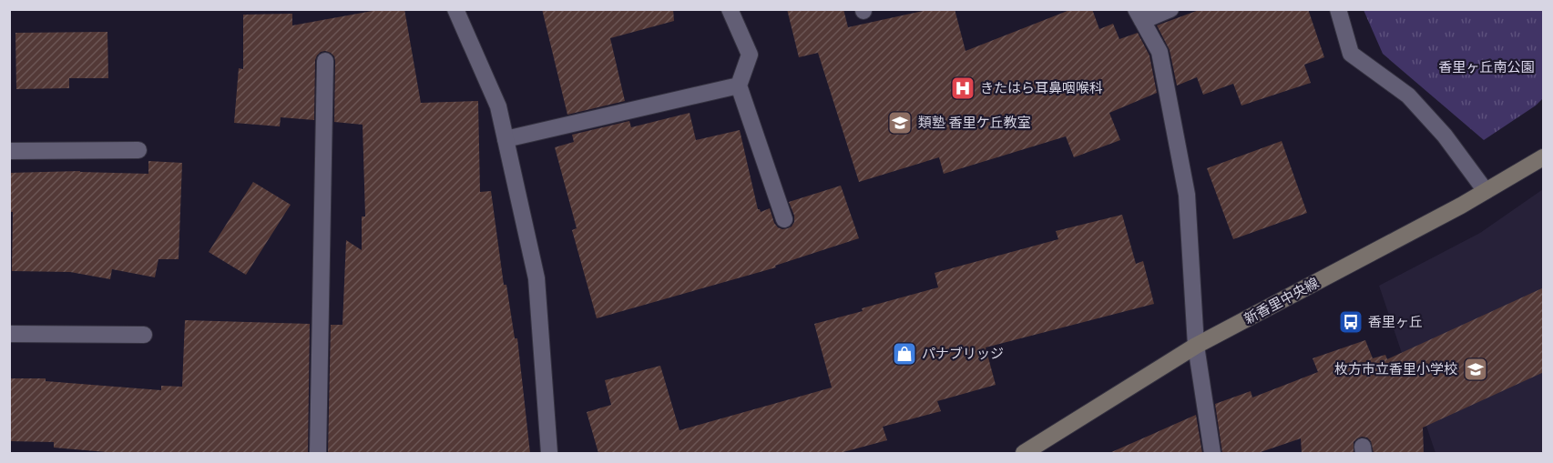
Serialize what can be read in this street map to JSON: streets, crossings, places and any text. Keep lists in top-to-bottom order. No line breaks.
{"streets":{"street":["新香里中央線"]},"parks":["香里ヶ丘南公園"],"places":{"hospital":["きたはら耳鼻咽喉科"],"school or university":["類塾 香里ケ丘教室","枚方市立香里小学校"],"bus stop":["香里ヶ丘"],"shop":["パナブリッジ"]}}
